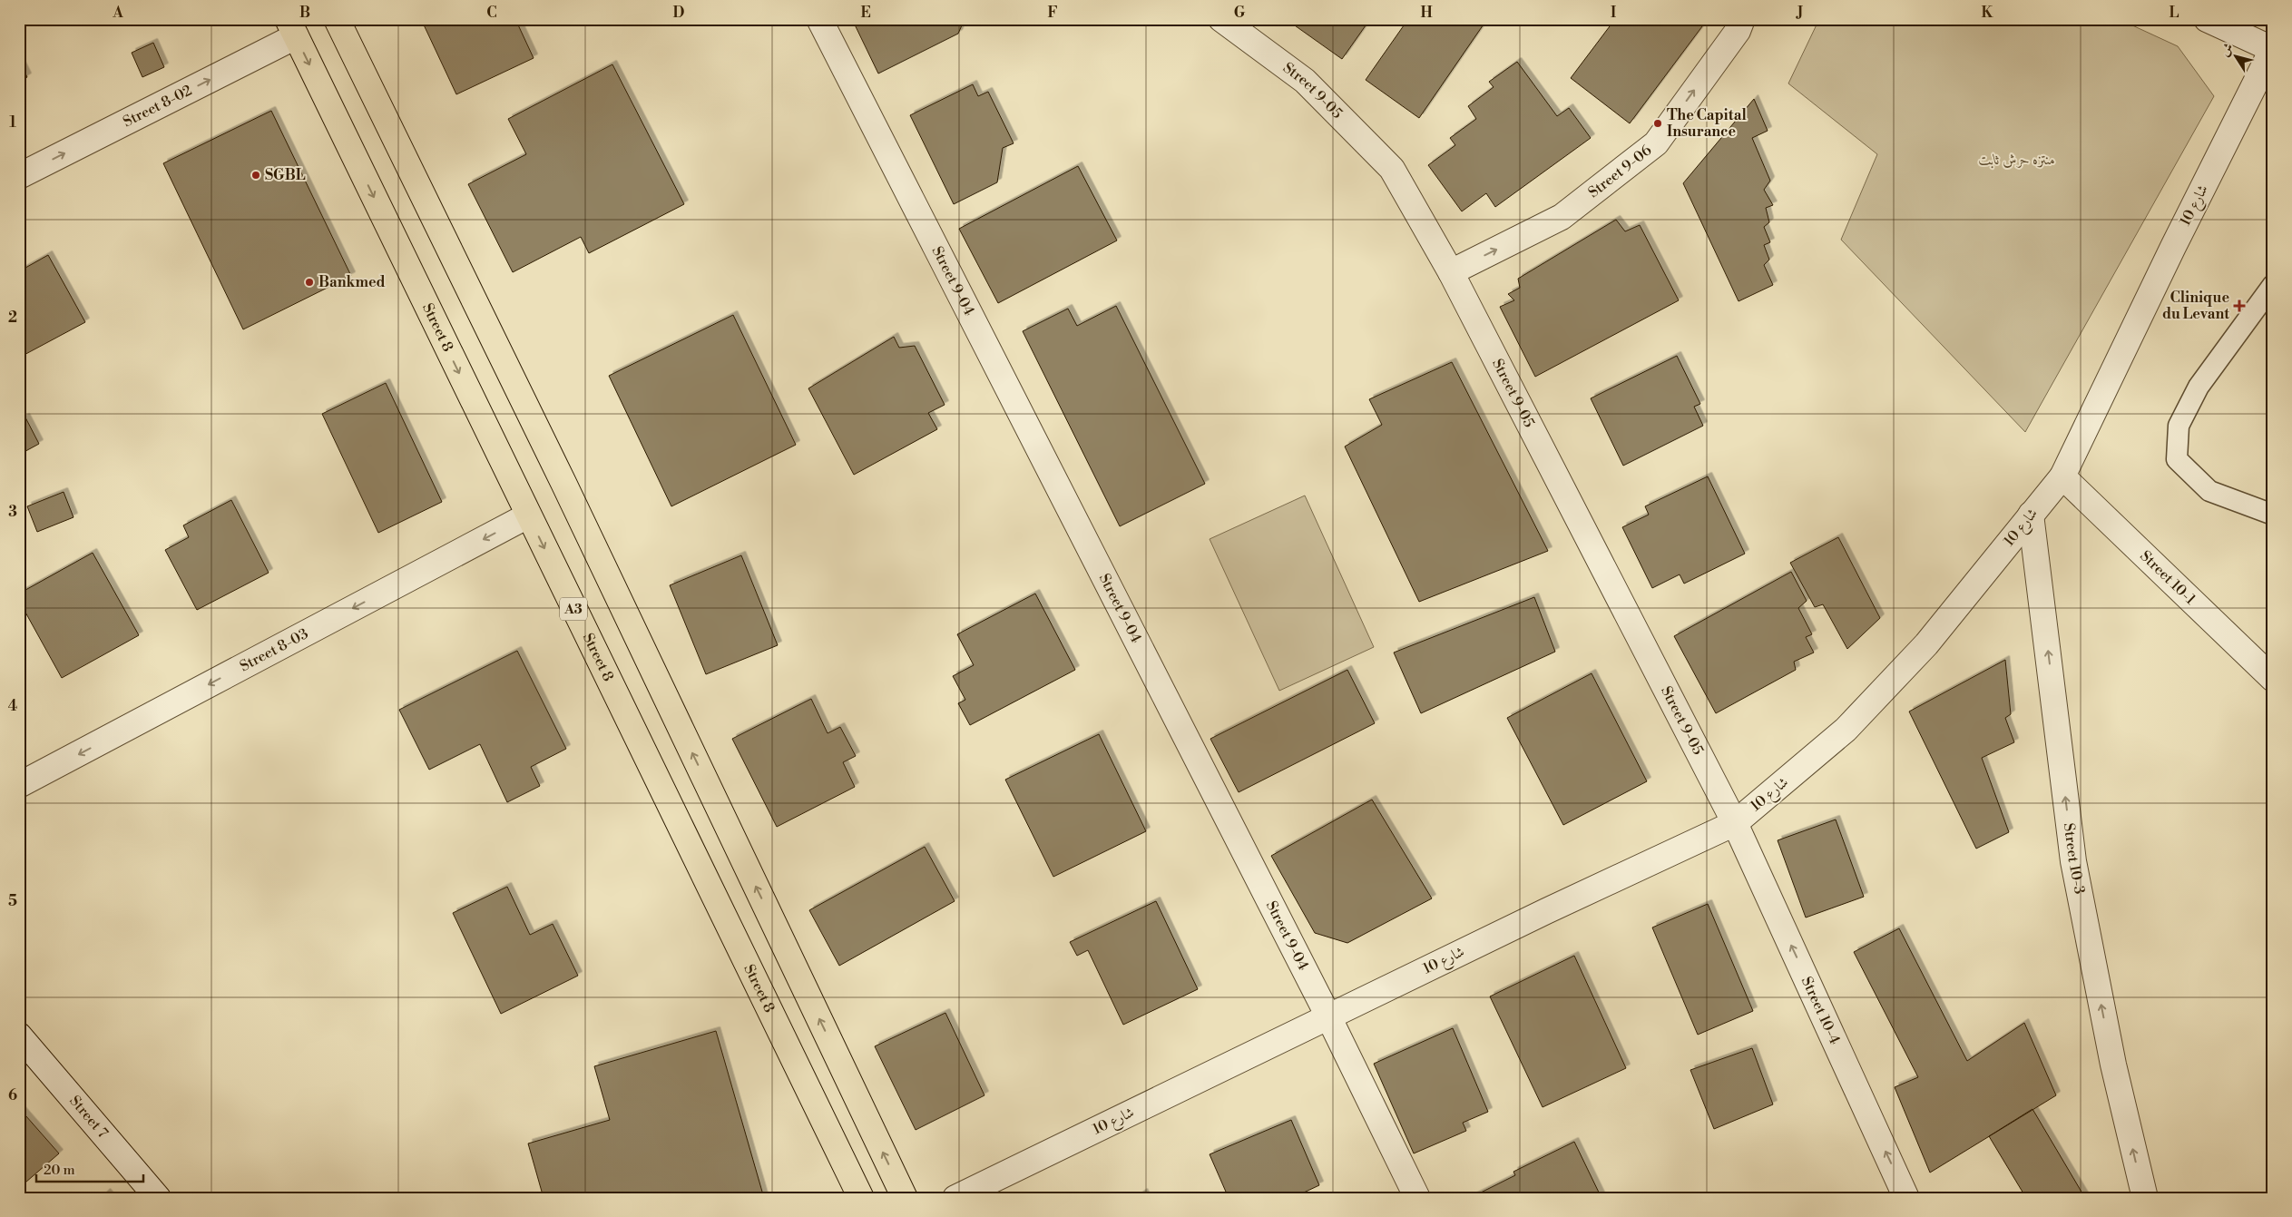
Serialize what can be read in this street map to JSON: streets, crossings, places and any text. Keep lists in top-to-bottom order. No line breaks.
{"streets":{"highway":["Street 8","A3"],"street":["Street 9-05","Street 8-02","Street 9-06","شارع 10","Street 9-04","Street 10-1","Street 8-03","Street 10-3","Street 10-4","Street 7"]},"crossings":[["Street 9-05","Street 9-06"],["Street 9-05","شارع 10"],["Street 9-05","Street 10-4"],["Street 8-02","Street 8"],["شارع 10","Street 9-04"],["شارع 10","Street 10-1"],["شارع 10","Street 10-3"],["شارع 10","Street 10-4"],["Street 8","Street 8-03"]],"one_way":["Street 8-02","Street 9-06","Street 8-03","Street 10-3","Street 10-4"],"parks":["منتزه حرش ثابت"],"places":{"other":["The Capital Insurance","SGBL","Bankmed"],"health":["Clinique du Levant"]},"scale_bar":"20 m","north":"top left","grid":{"columns":["A","B","C","D","E","F","G","H","I","J","K","L"],"rows":["1","2","3","4","5","6"]}}
